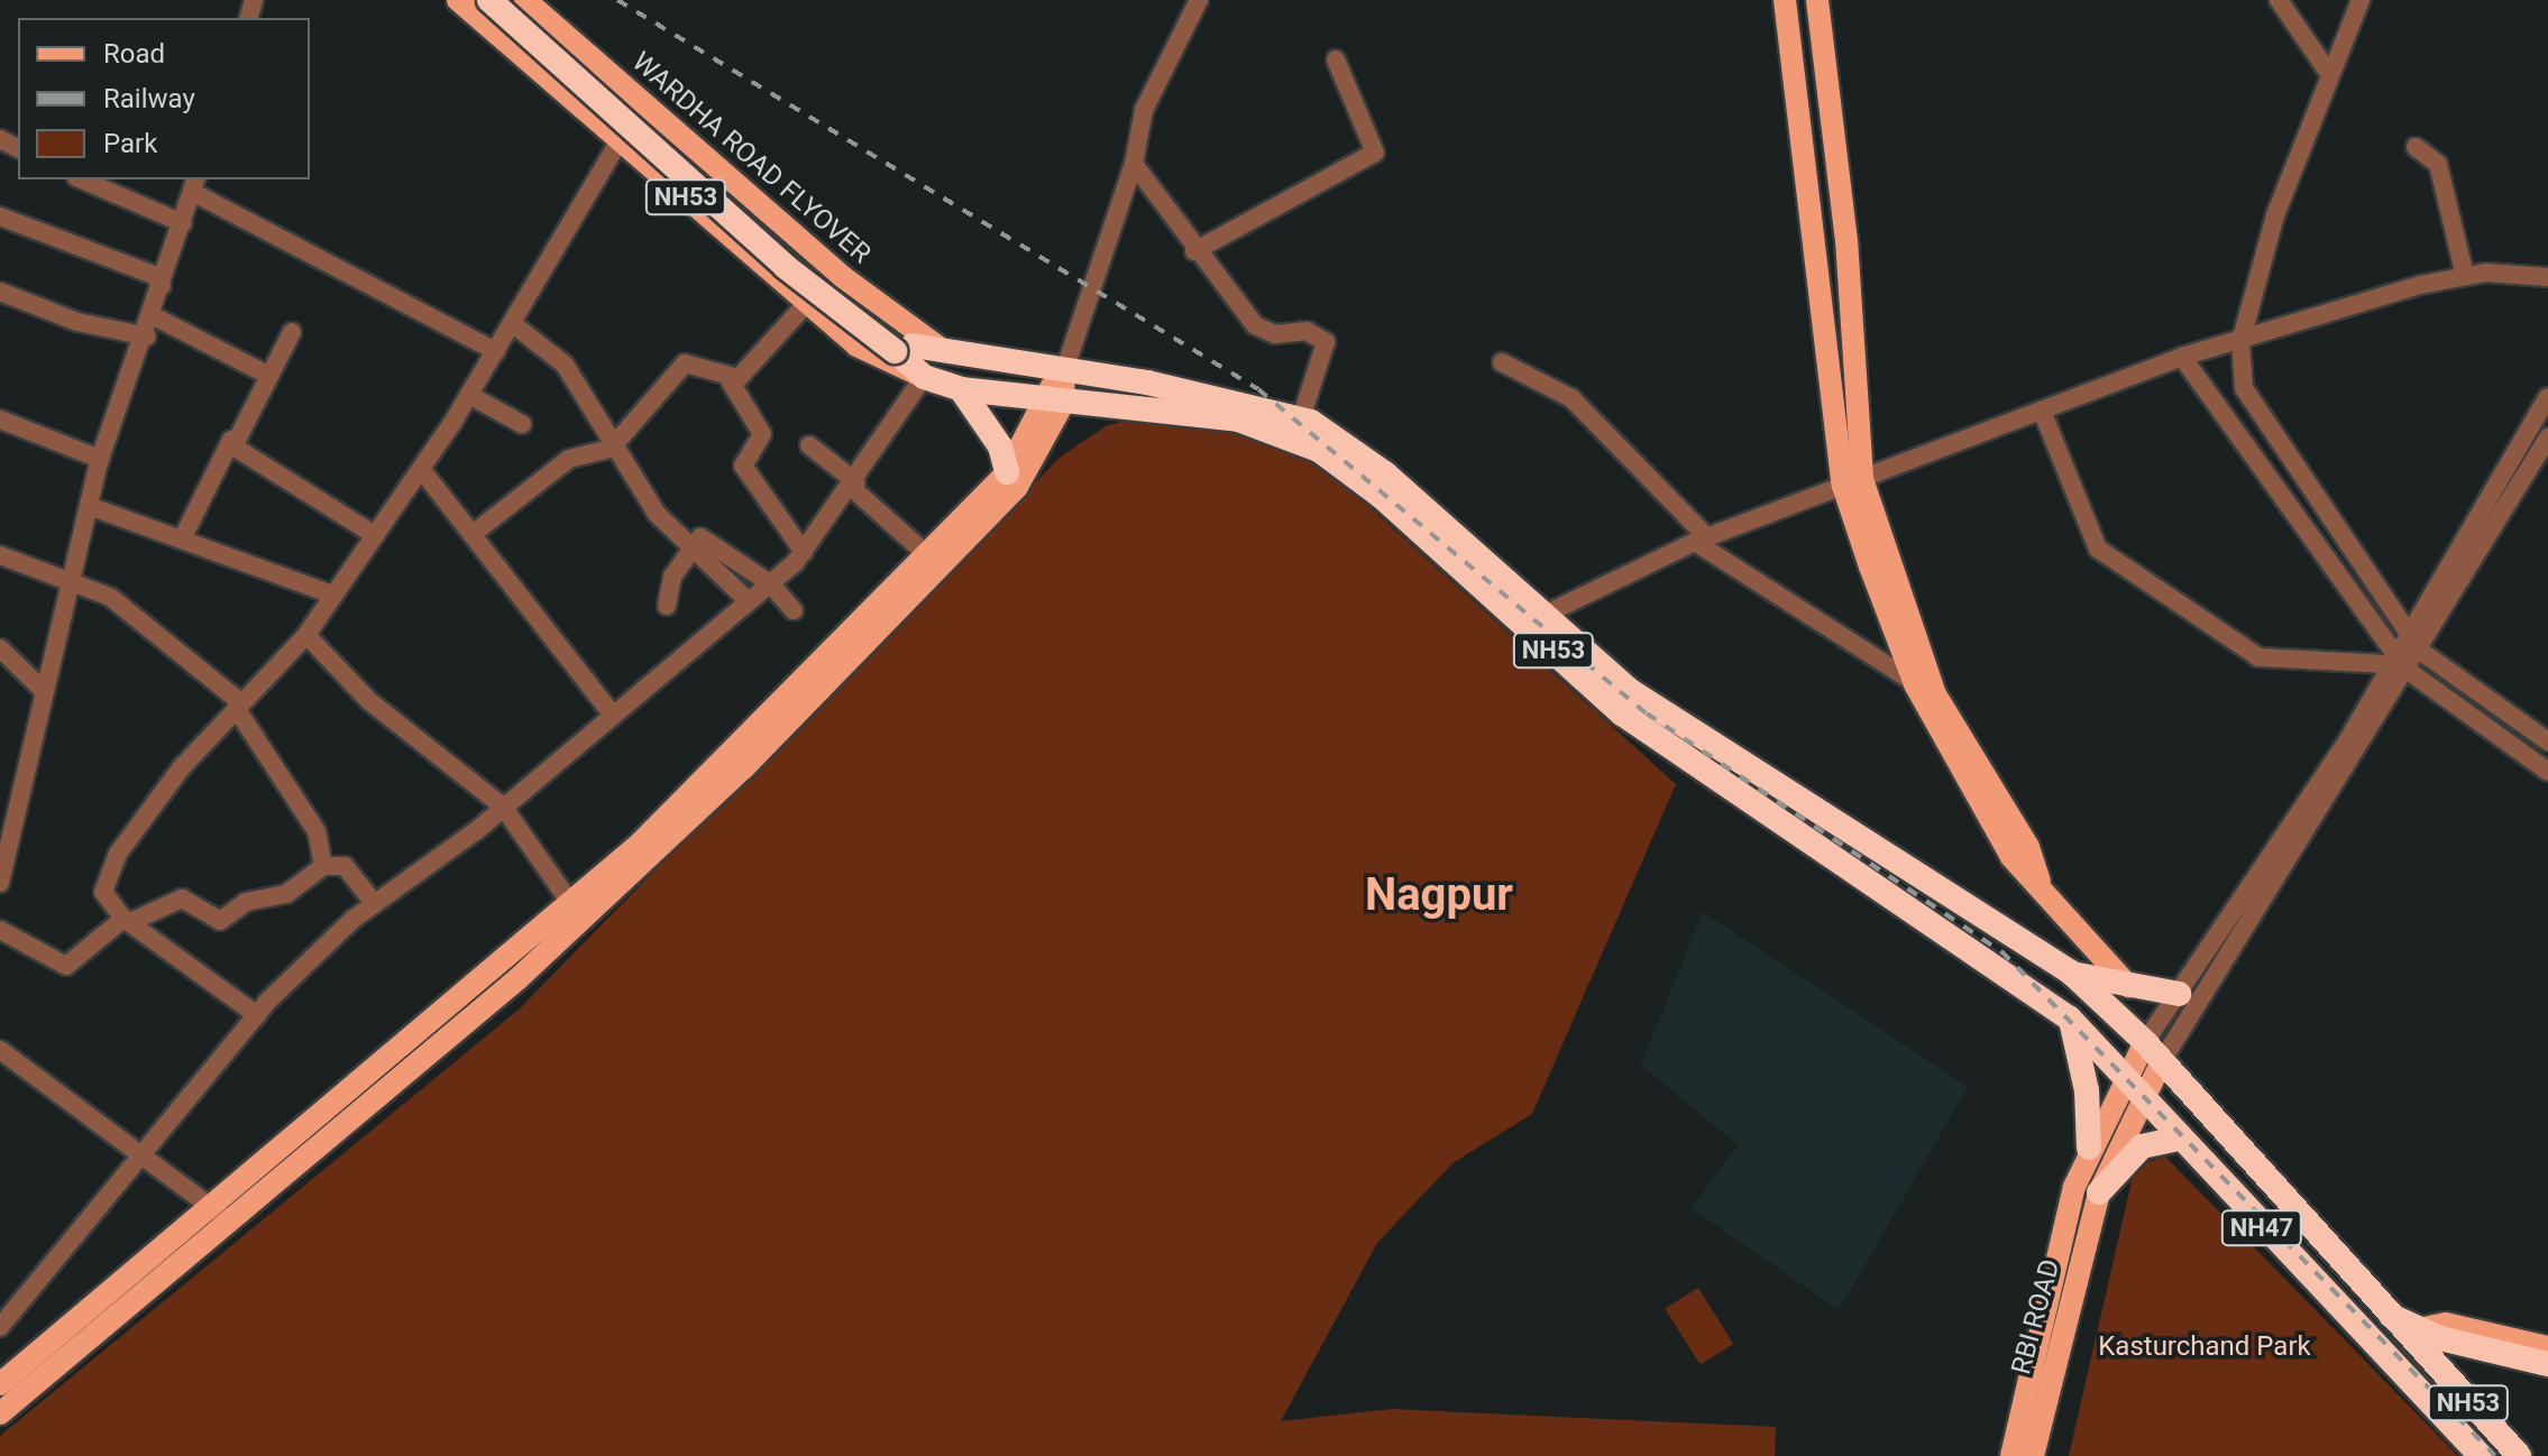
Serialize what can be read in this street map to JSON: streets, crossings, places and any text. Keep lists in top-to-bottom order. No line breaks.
{"streets":{"highway":["WARDHA ROAD FLYOVER","NH53","NH47"],"main road":["RBI ROAD"]},"crossings":[["WARDHA ROAD FLYOVER","NH53"],["NH53","NH47"],["NH53","RBI ROAD"],["NH47","RBI ROAD"]],"districts":["Nagpur"],"parks":["Kasturchand Park"],"legend":["Road","Railway","Park"]}
